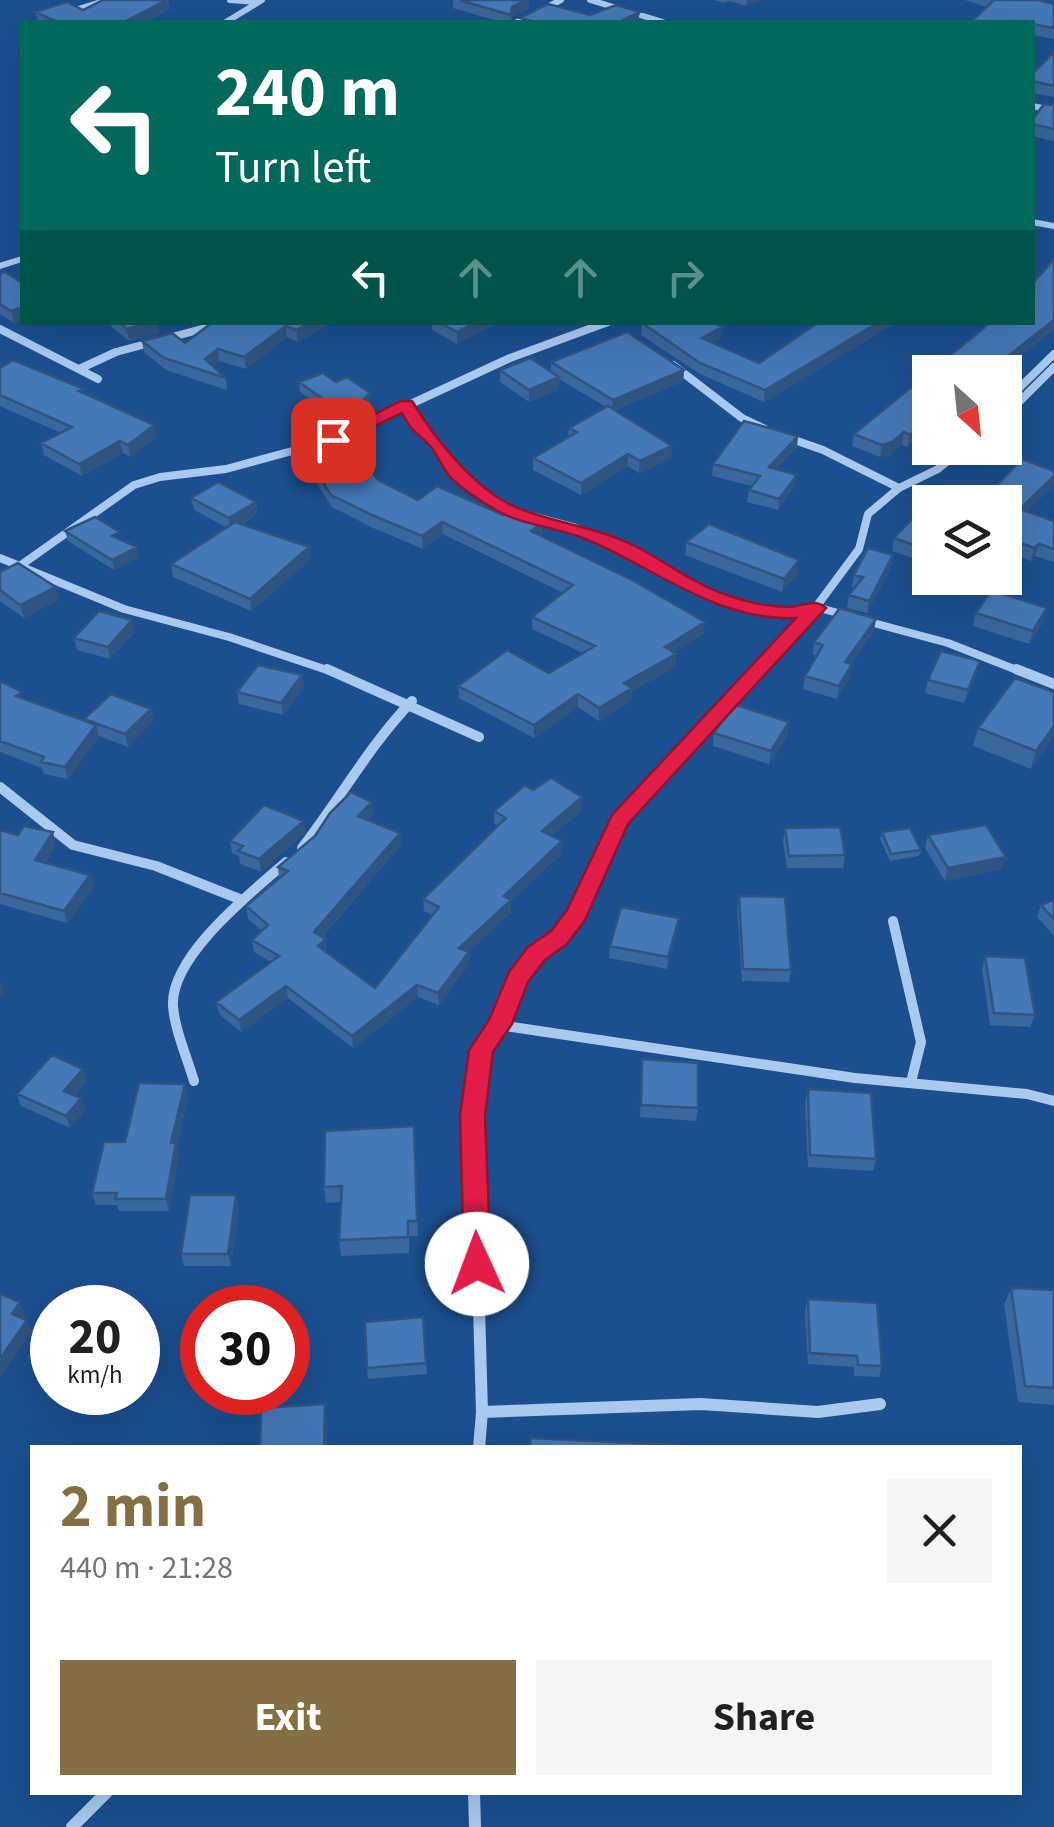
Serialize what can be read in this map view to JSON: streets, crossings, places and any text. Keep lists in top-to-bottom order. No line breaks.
{"north":"bottom right","page":{"turn":["240 m","Turn left"],"speed":"20 km/h","limit":"30","heading":["2 min","440 m · 21:28"],"buttons":["Exit","Share"]}}
